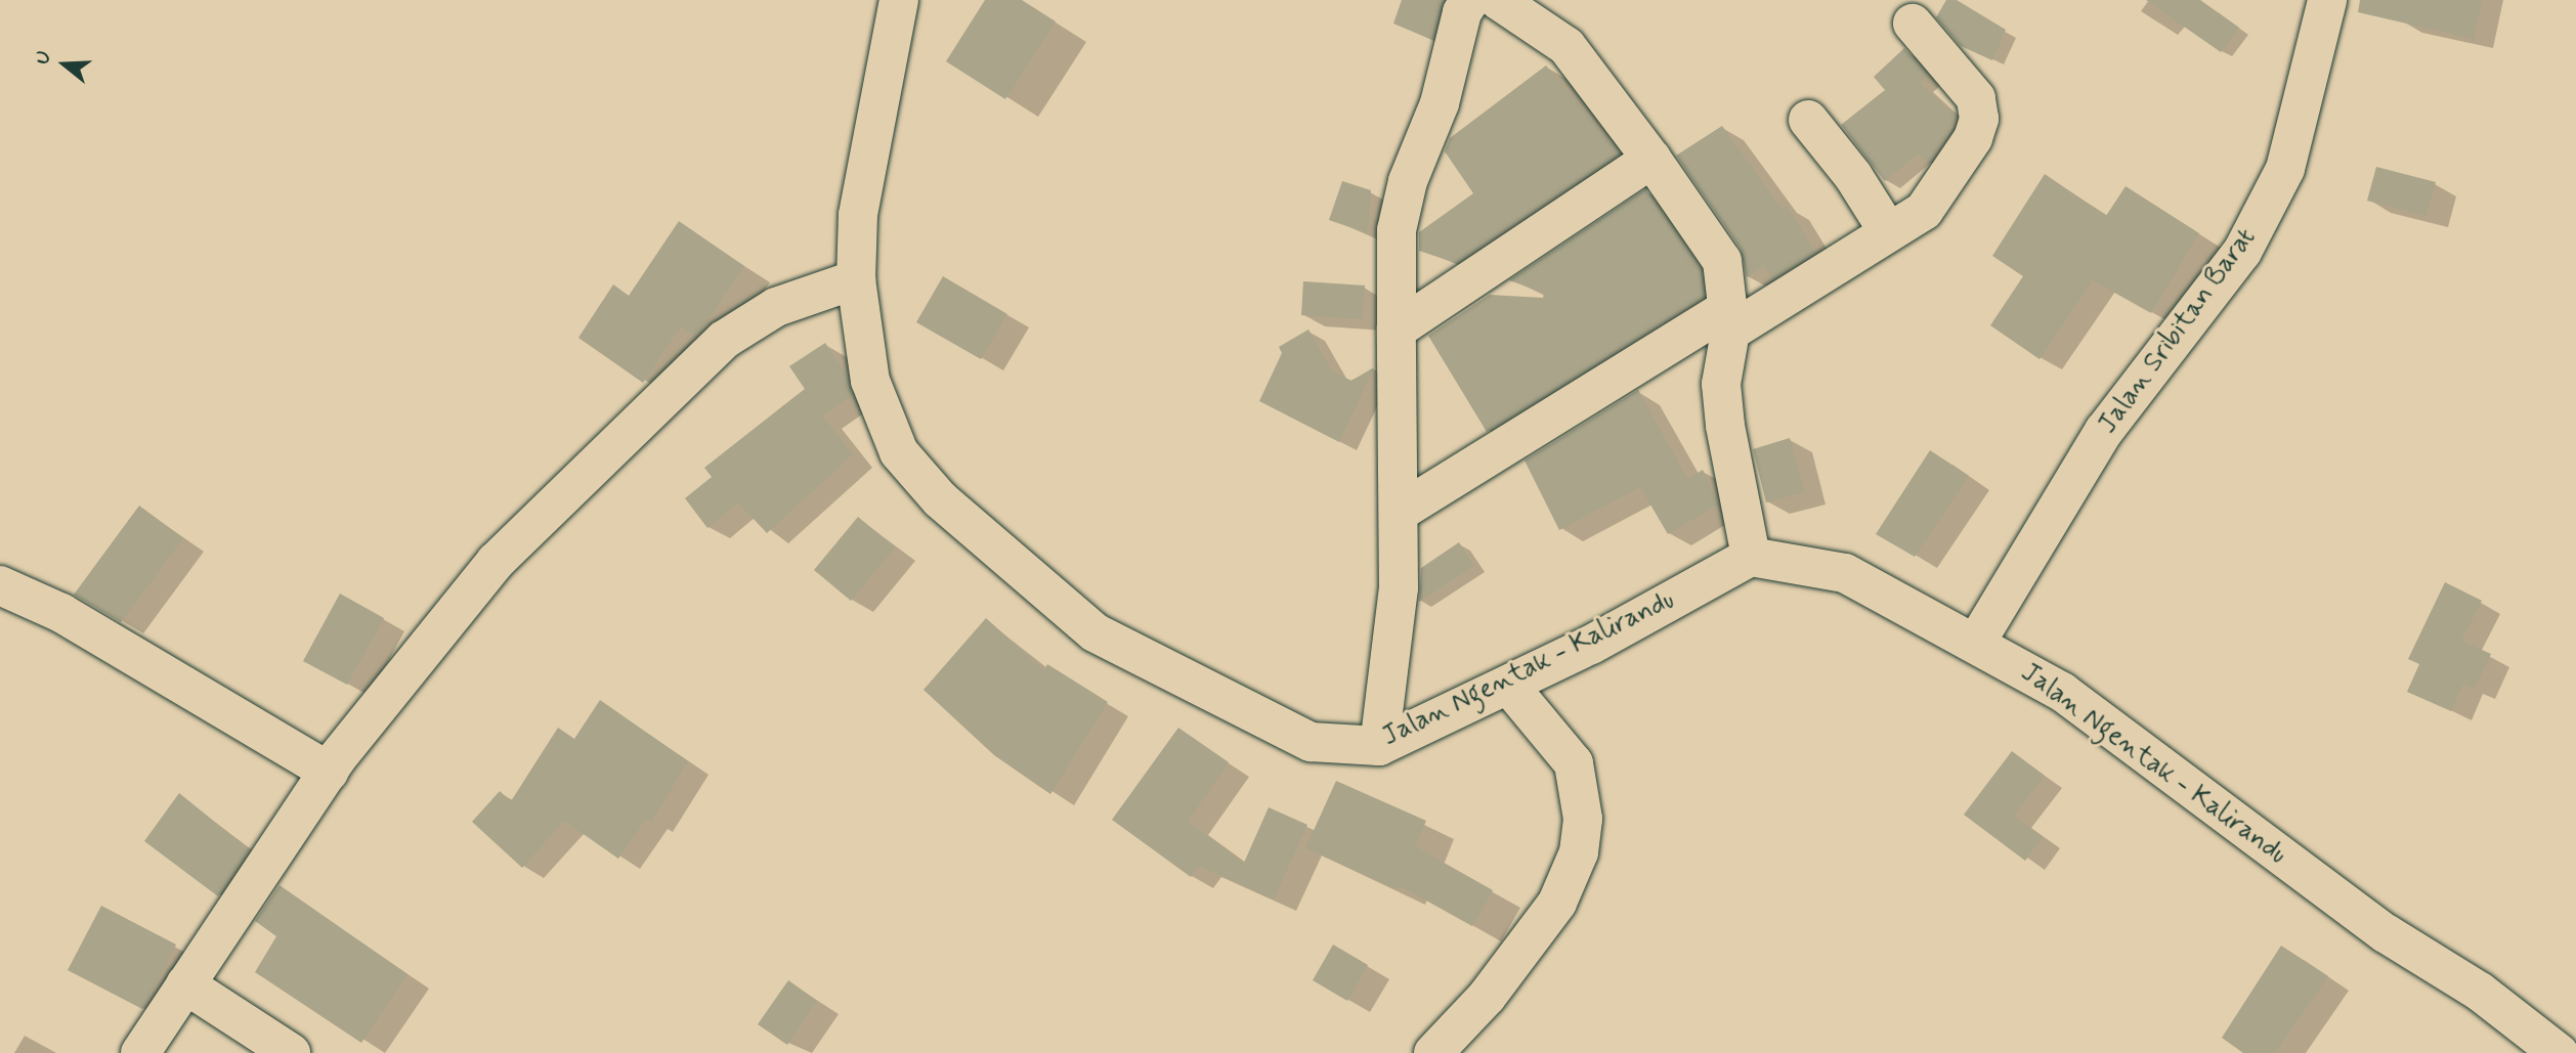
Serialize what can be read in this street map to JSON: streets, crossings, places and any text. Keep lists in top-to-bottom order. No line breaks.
{"streets":{"street":["Jalan Sribitan Barat","Jalan Ngentak - Kalirandu"]},"crossings":[["Jalan Sribitan Barat","Jalan Ngentak - Kalirandu"]],"north":"left"}
